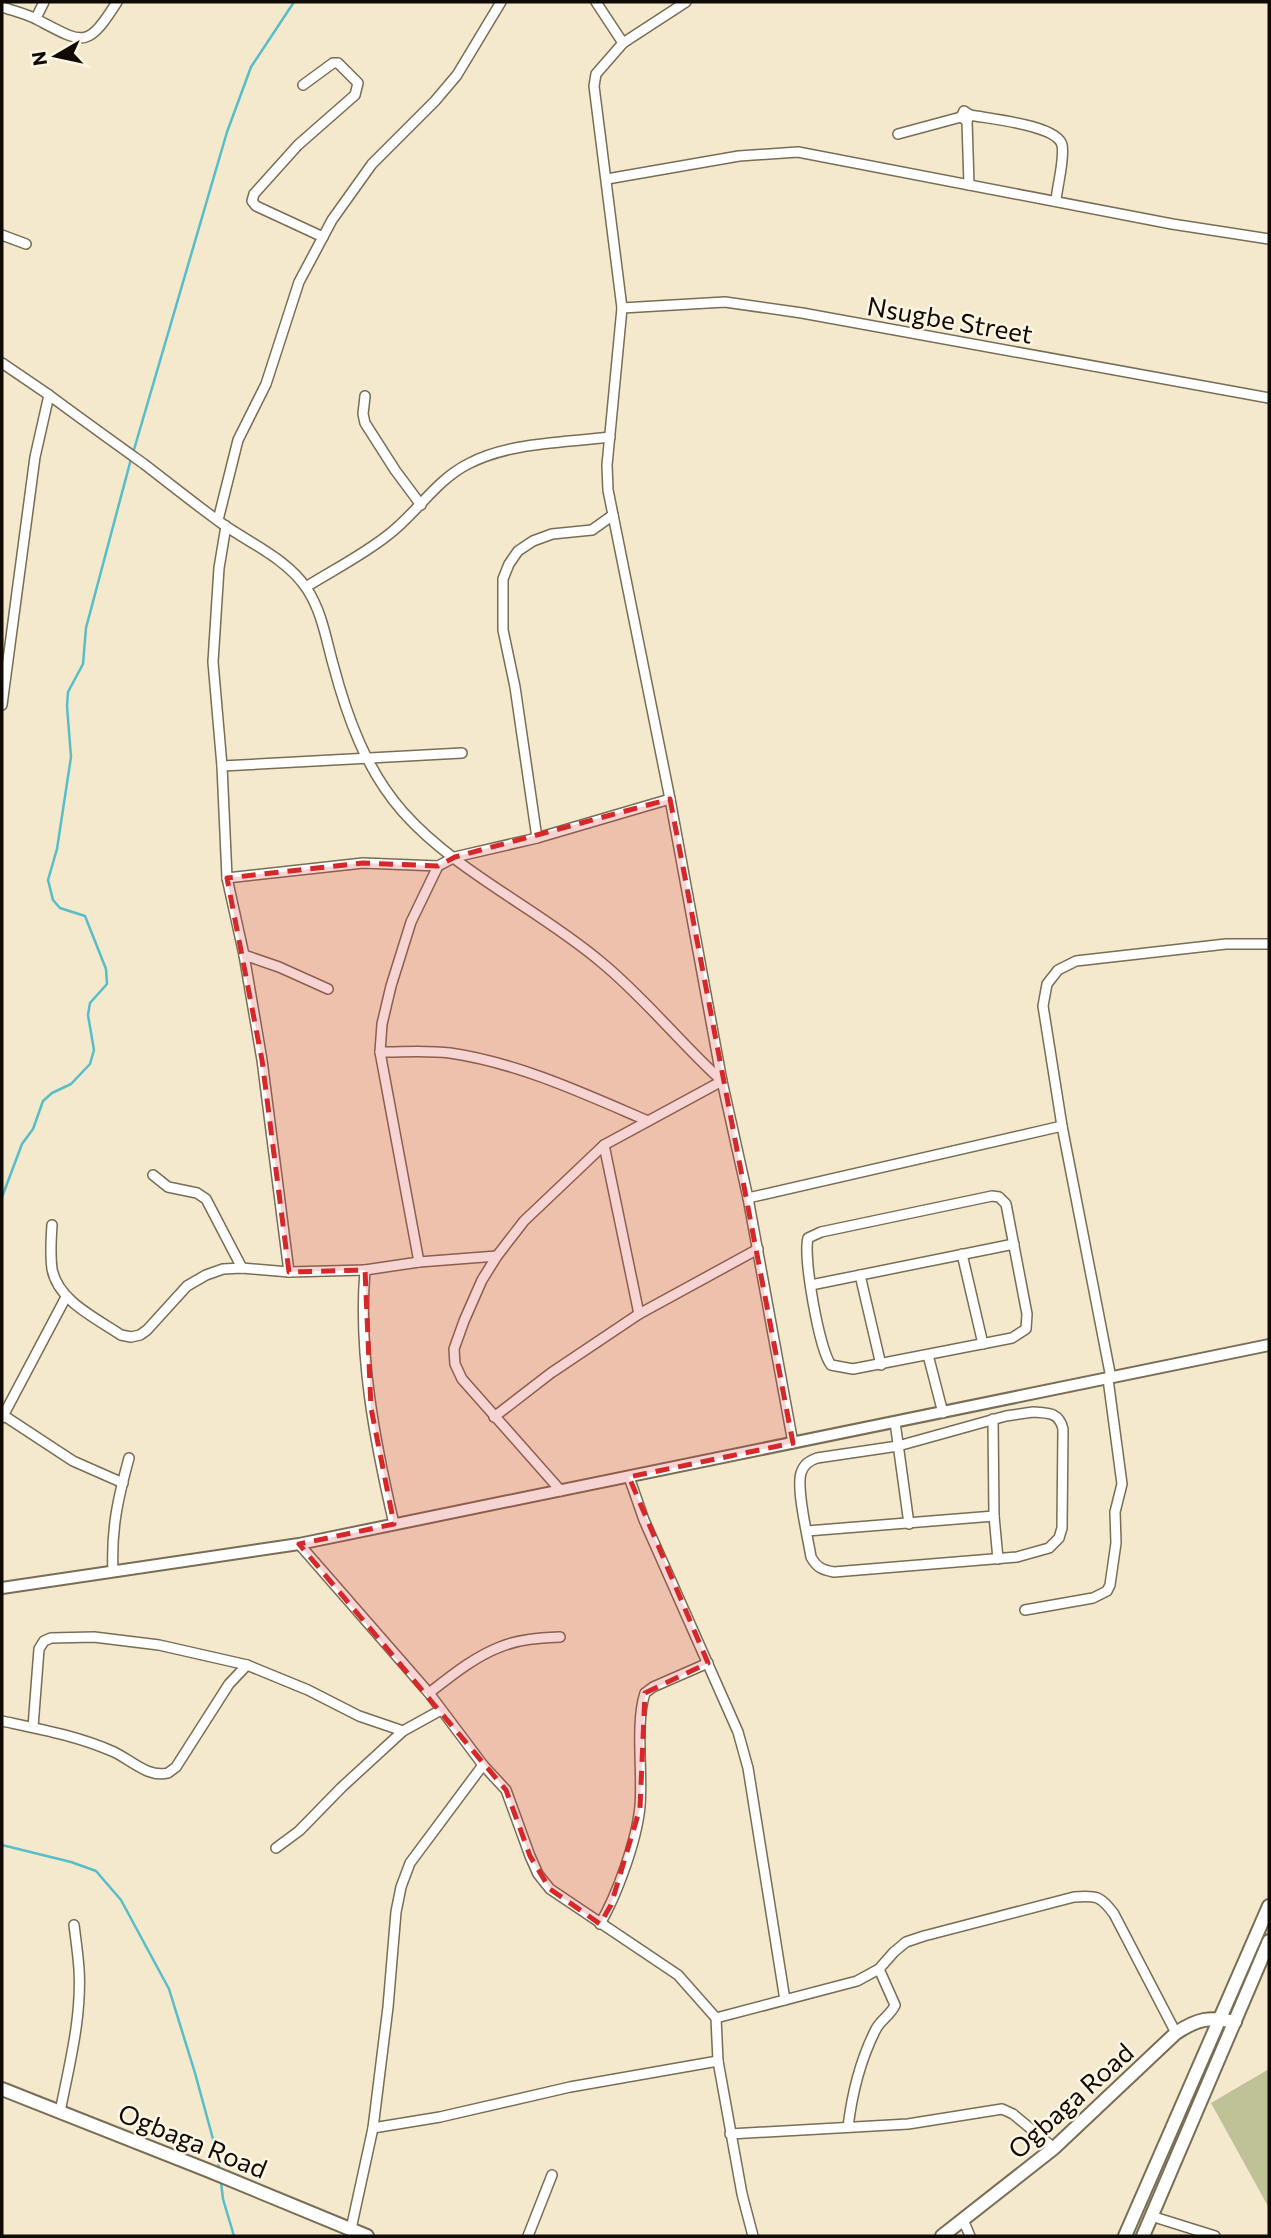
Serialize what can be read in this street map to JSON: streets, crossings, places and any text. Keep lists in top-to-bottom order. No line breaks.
{"streets":{"main road":["Ogbaga Road"],"street":["Nsugbe Street"]},"north":"left"}
